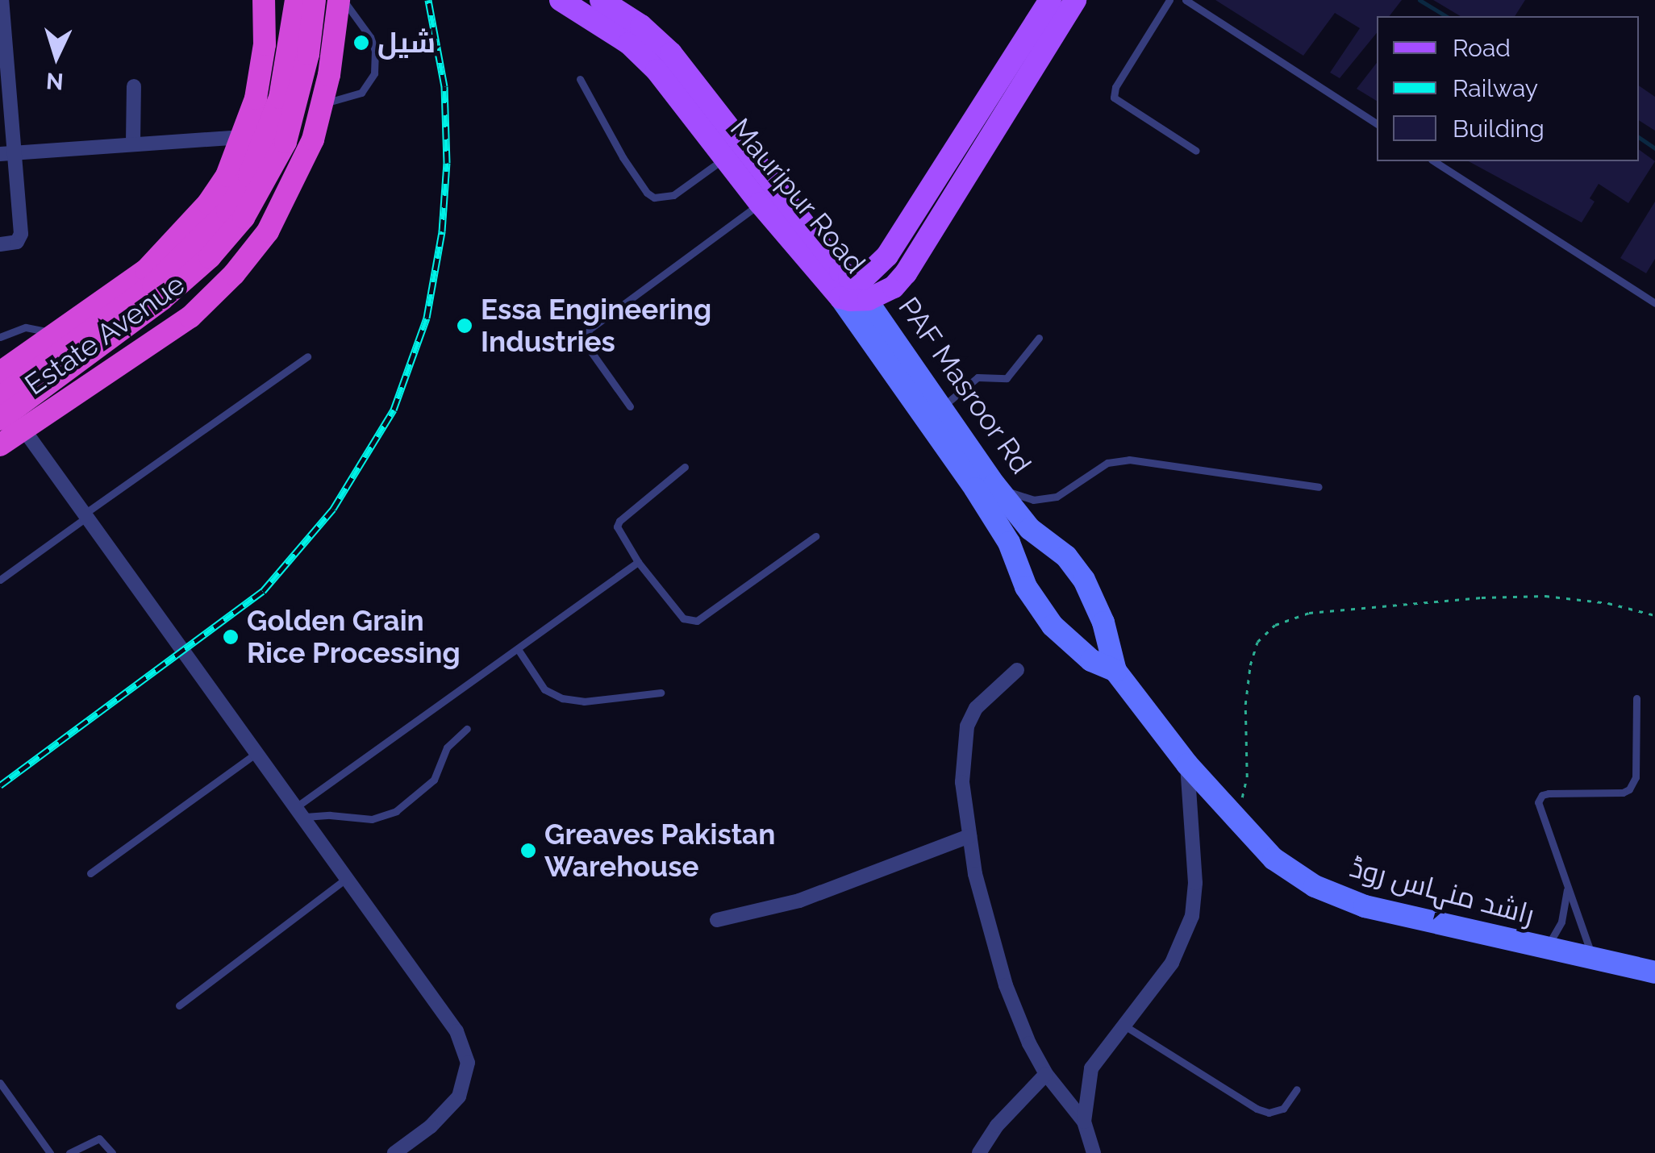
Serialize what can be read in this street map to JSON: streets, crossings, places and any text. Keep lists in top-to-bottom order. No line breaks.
{"streets":{"highway":["Estate Avenue"],"main road":["Mauripur Road","PAF Masroor Rd","راشد منہاس روڈ"]},"crossings":[["Mauripur Road","PAF Masroor Rd"],["PAF Masroor Rd","راشد منہاس روڈ"]],"places":["شیل","Essa Engineering Industries","Golden Grain Rice Processing","Greaves Pakistan Warehouse"],"legend":["Road","Railway","Building"],"north":"bottom"}
